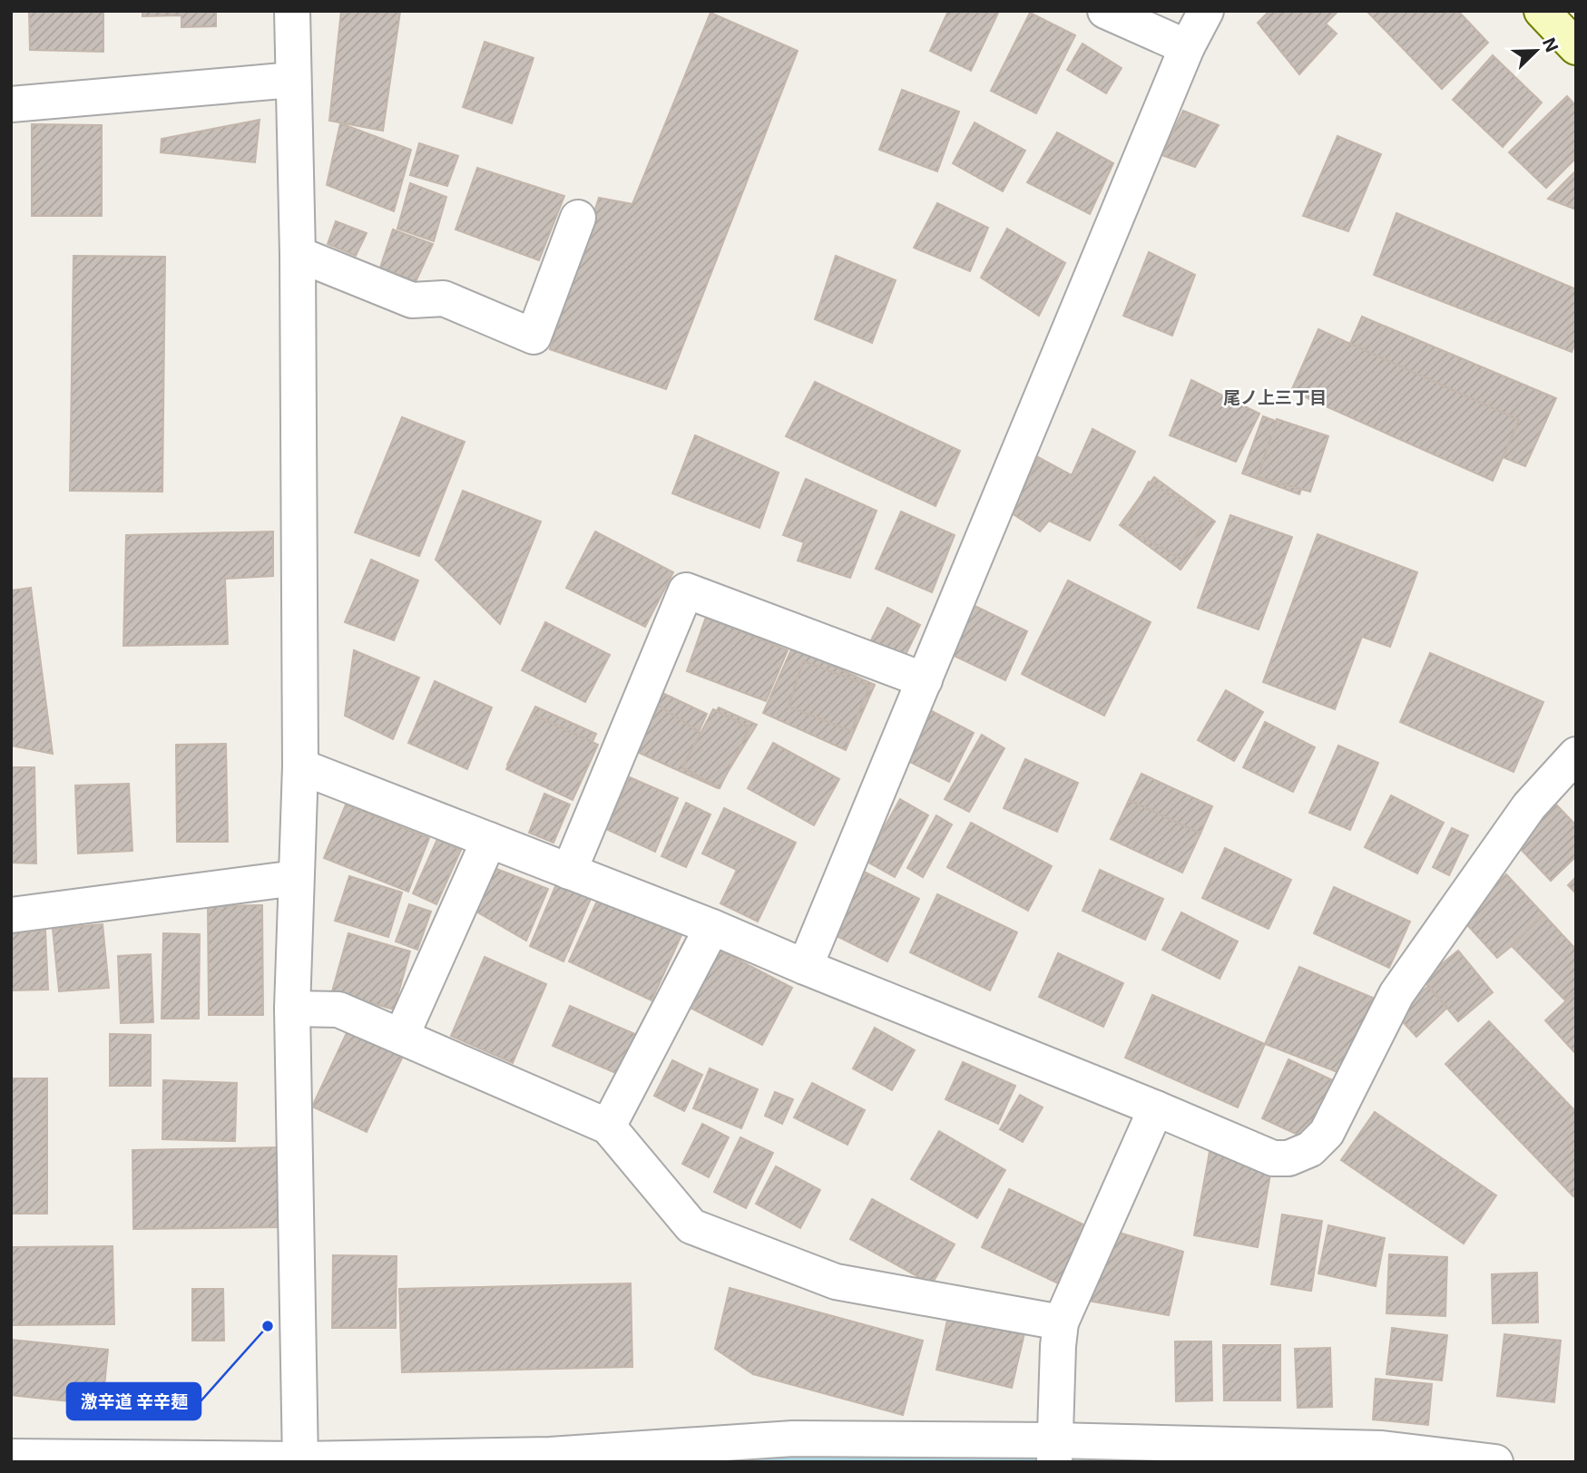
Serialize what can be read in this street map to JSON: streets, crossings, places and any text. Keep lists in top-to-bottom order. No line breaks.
{"districts":["尾ノ上三丁目"],"places":["激辛道 辛辛麺"],"north":"top right"}
